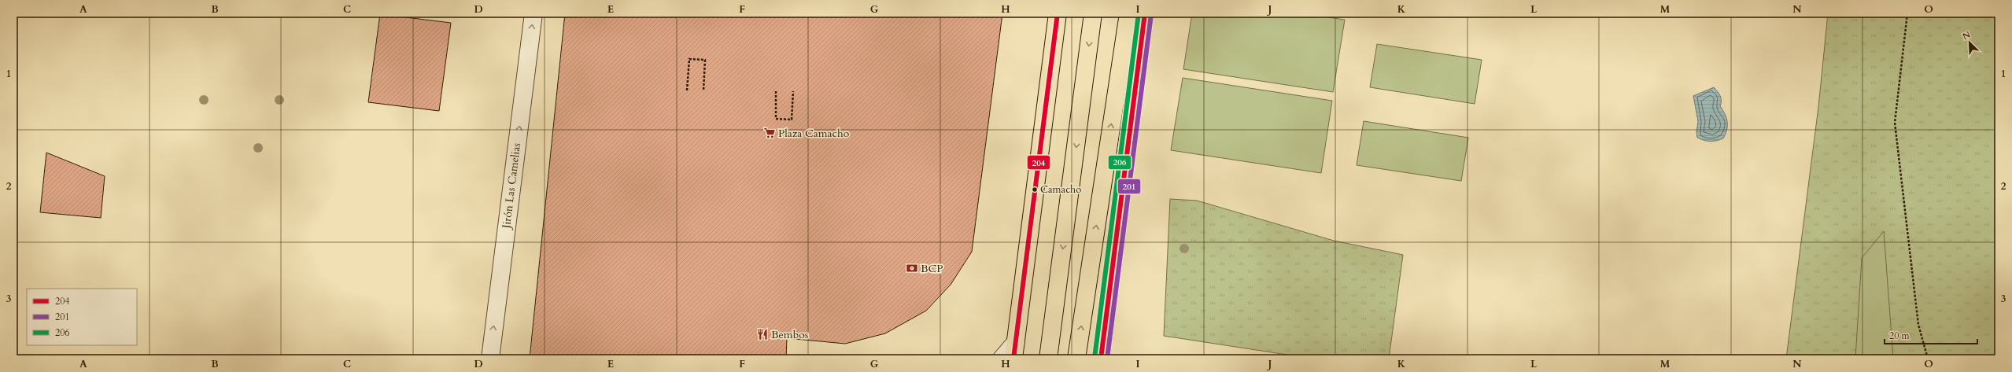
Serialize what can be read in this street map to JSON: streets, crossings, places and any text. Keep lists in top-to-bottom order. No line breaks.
{"streets":{"street":["Jirón Las Camelias"]},"one_way":["Jirón Las Camelias"],"places":{"supermarket":["Plaza Camacho"],"other":["Camacho"],"bank":["BCP"],"restaurant":["Bembos"]},"lines":["transit line 204","transit line 206","transit line 201"],"legend":["204","201","206"],"scale_bar":"20 m","north":"top left","grid":{"columns":["A","B","C","D","E","F","G","H","I","J","K","L","M","N","O"],"rows":["1","2","3"]}}
